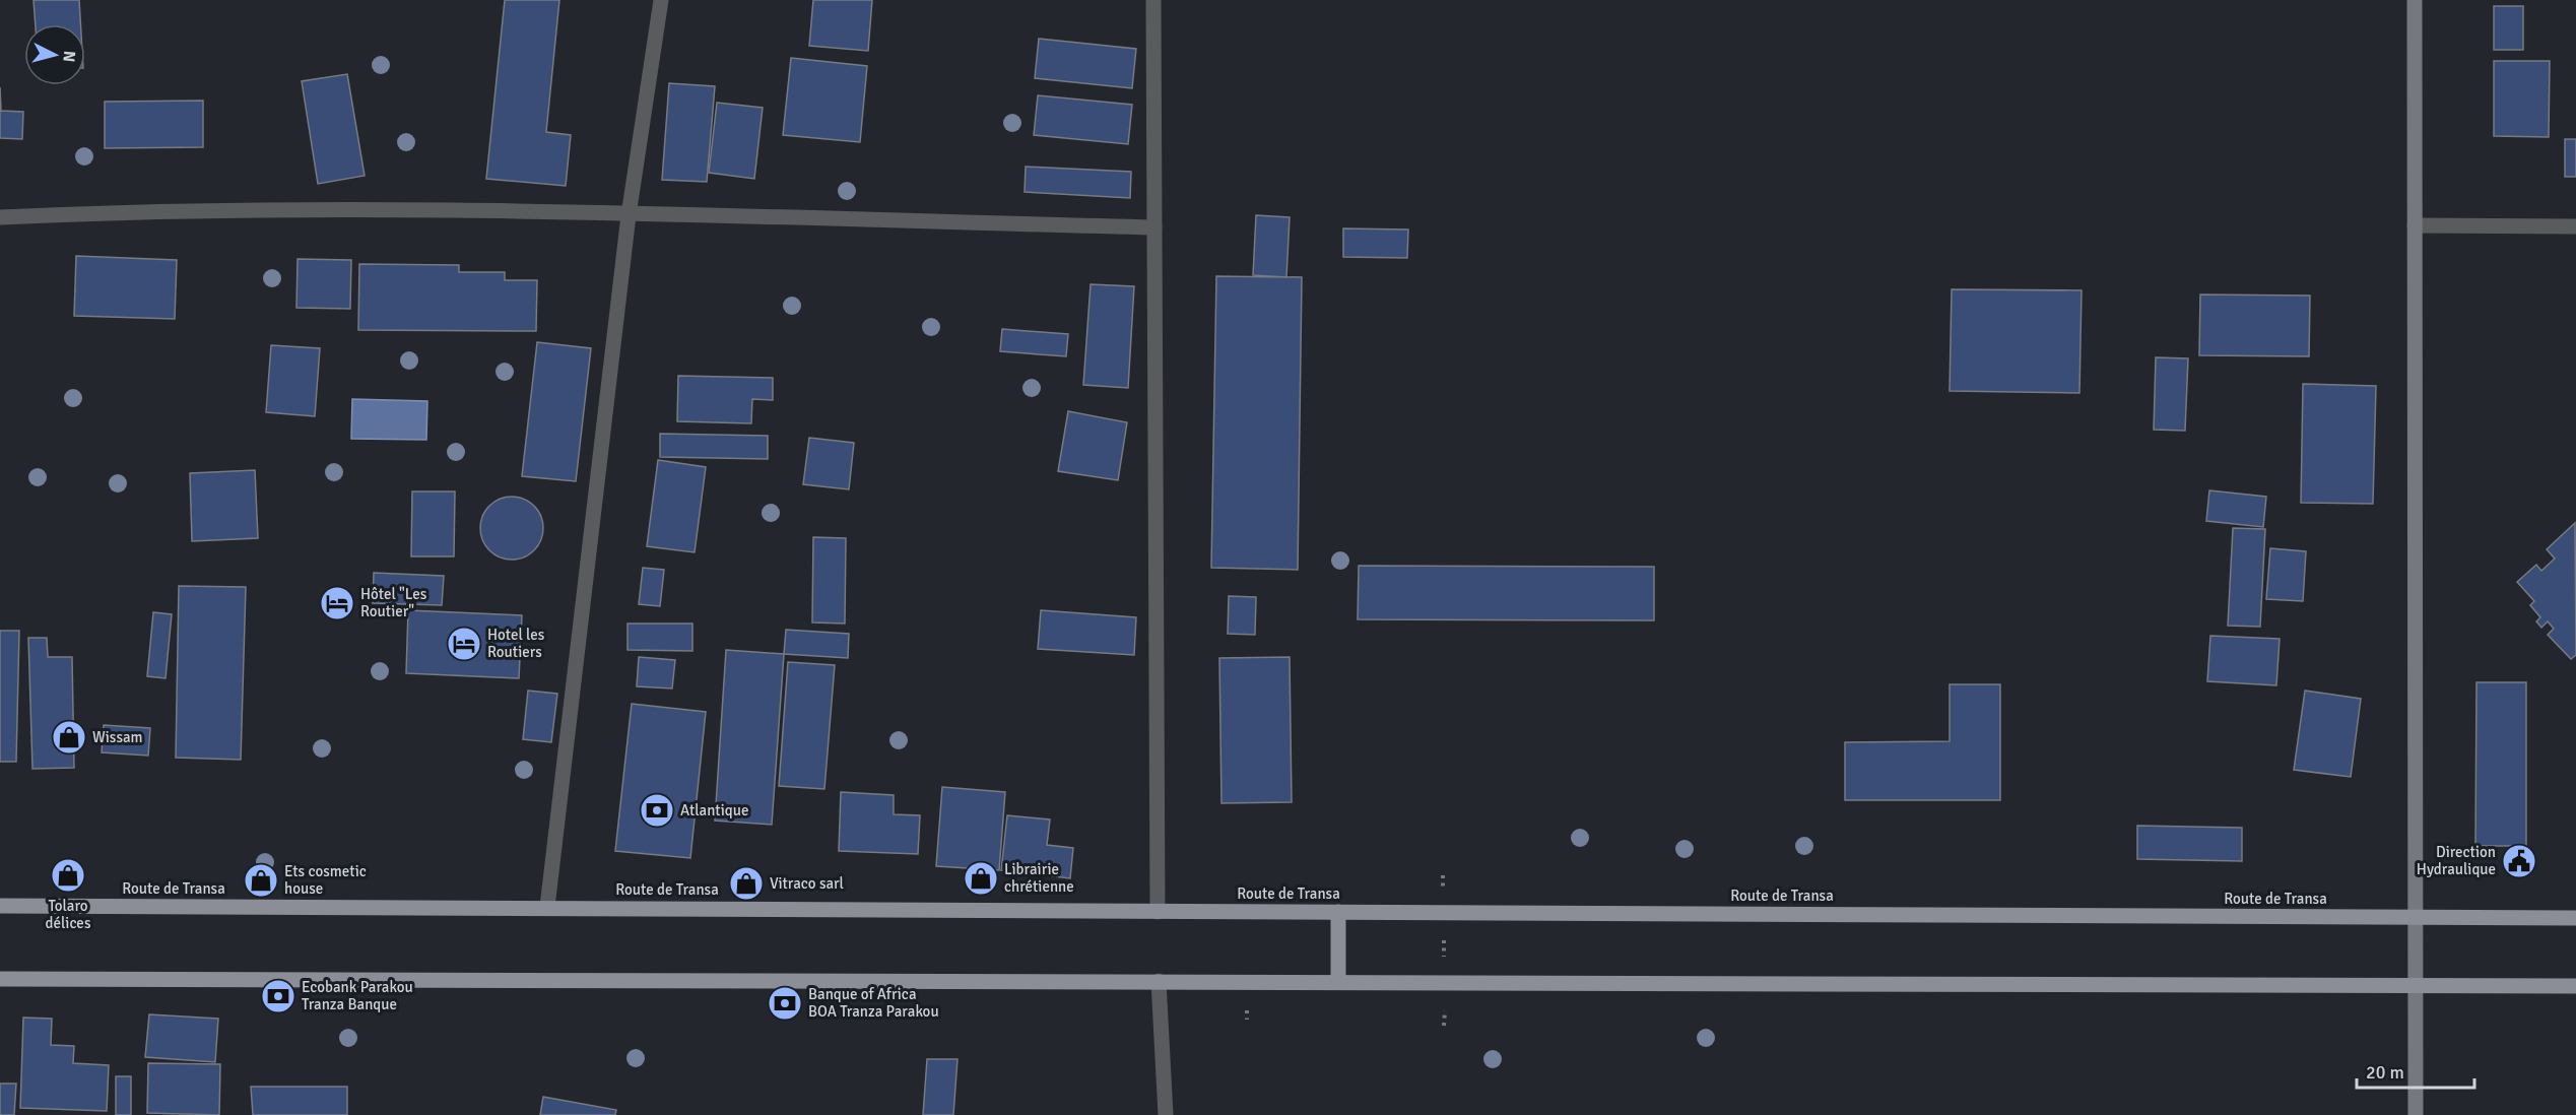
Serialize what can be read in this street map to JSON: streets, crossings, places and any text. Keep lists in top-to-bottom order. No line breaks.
{"streets":{"main road":["Route de Transa"]},"places":{"hotel":["Hôtel \"Les Routier\"","Hotel les Routiers"],"shop":["Wissam","Tolaro délices","Librairie chrétienne","Ets cosmetic house","Vitraco sarl"],"bank":["Atlantique","Ecobank Parakou Tranza Banque","Banque of Africa BOA Tranza Parakou"],"public building":["Direction Hydraulique"]},"scale_bar":"20 m","north":"right"}
